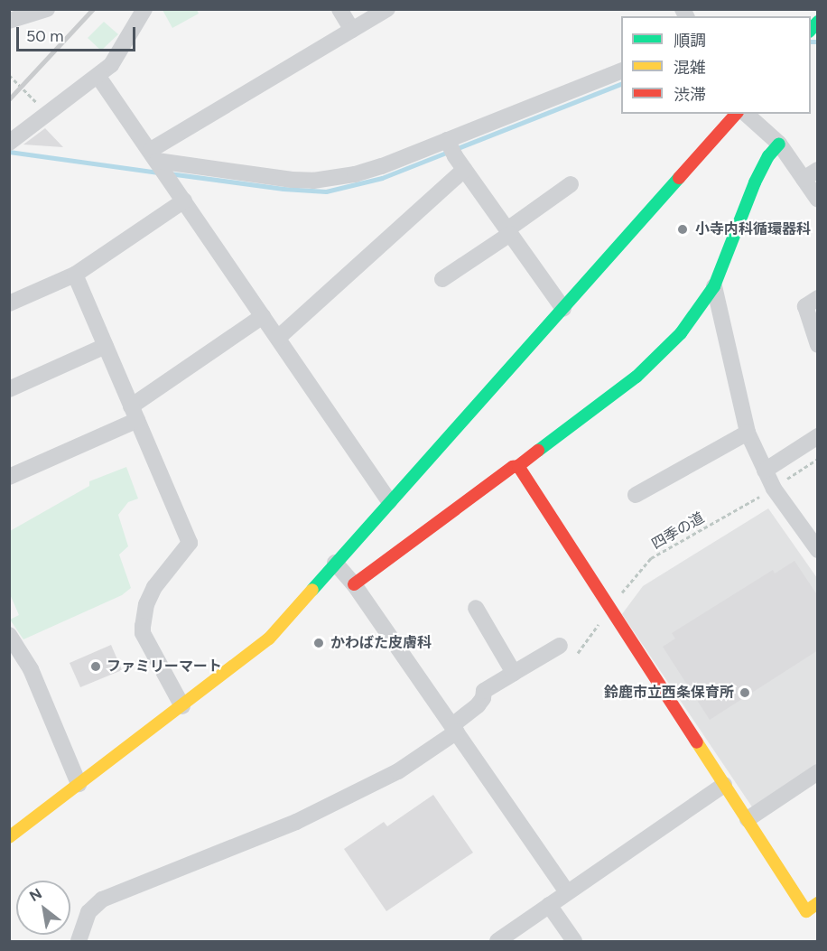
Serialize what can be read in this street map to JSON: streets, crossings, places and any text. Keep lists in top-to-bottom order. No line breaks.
{"streets":{"path":["四季の道"]},"places":["小寺内科循環器科","かわばた皮膚科","ファミリーマート","鈴鹿市立西条保育所"],"legend":["順調","混雑","渋滞"],"scale_bar":"50 m","north":"top left"}
